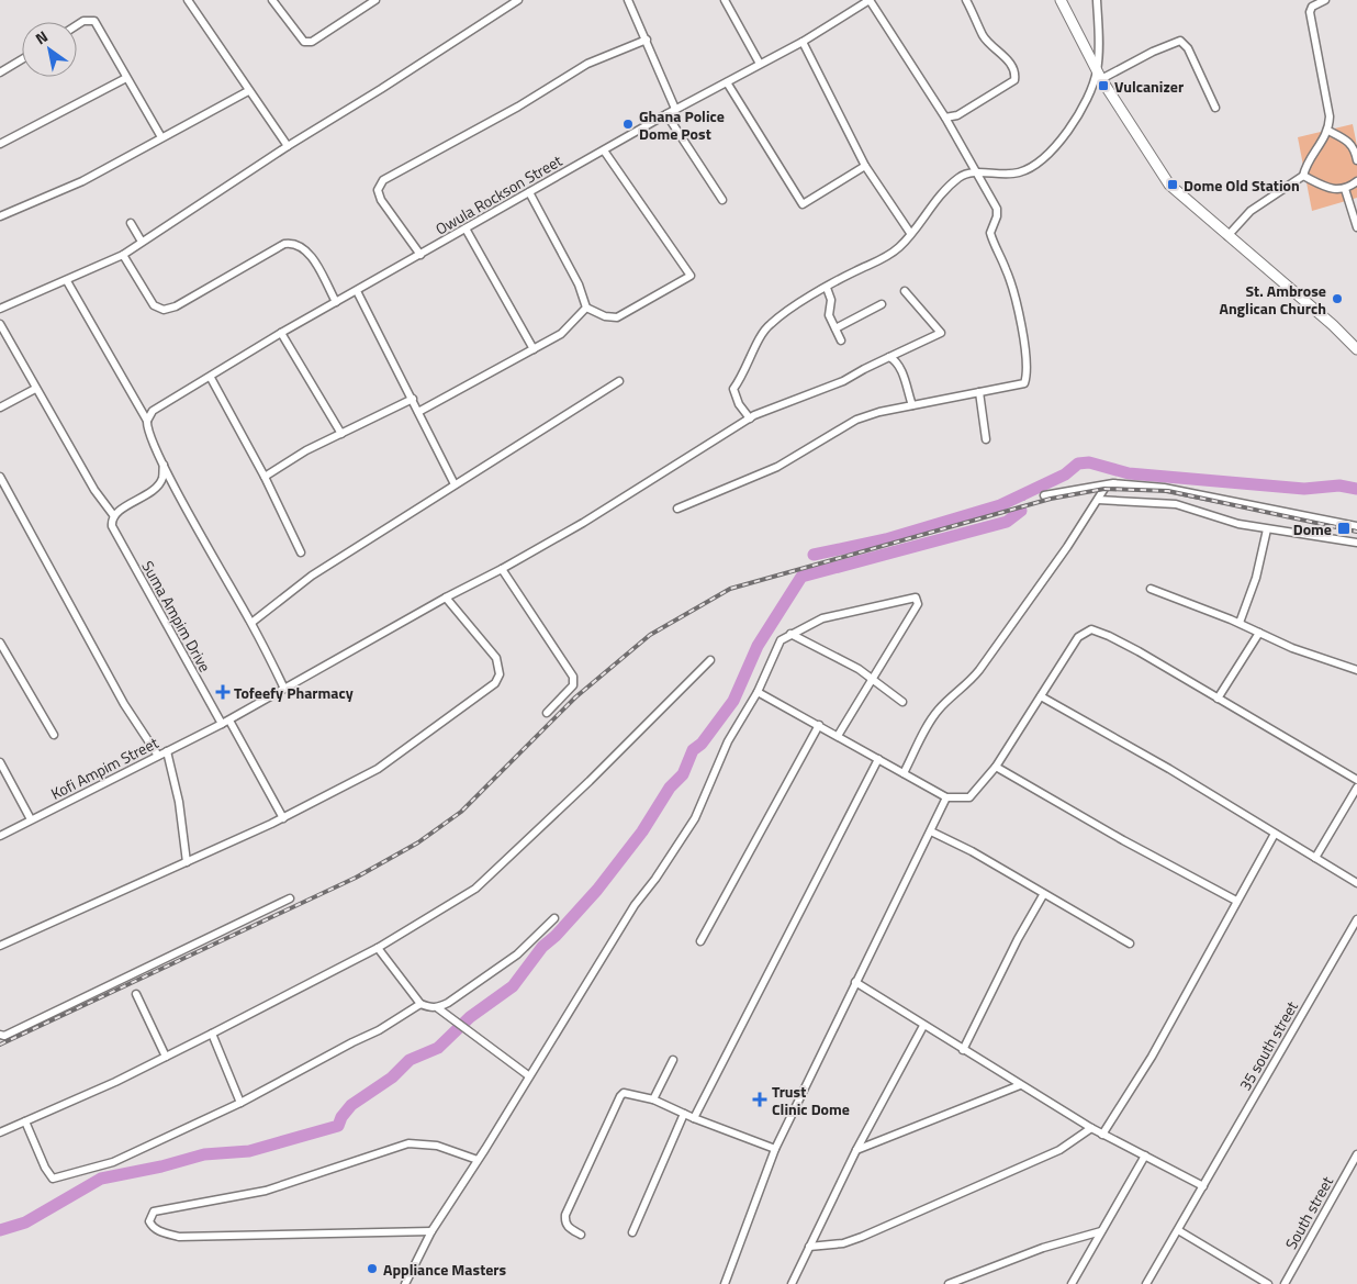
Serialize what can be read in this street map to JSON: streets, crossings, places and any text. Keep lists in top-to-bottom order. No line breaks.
{"streets":{"street":["Owula Rockson Street","Suma Ampim Drive","Kofi Ampim Street","35 south street","South street"]},"crossings":[["Suma Ampim Drive","Kofi Ampim Street"]],"places":{"transit":["Vulcanizer","Dome Old Station","Dome"],"other":["Ghana Police Dome Post","St. Ambrose Anglican Church","Appliance Masters"],"health":["Tofeefy Pharmacy","Trust Clinic Dome"]},"north":"top left"}
